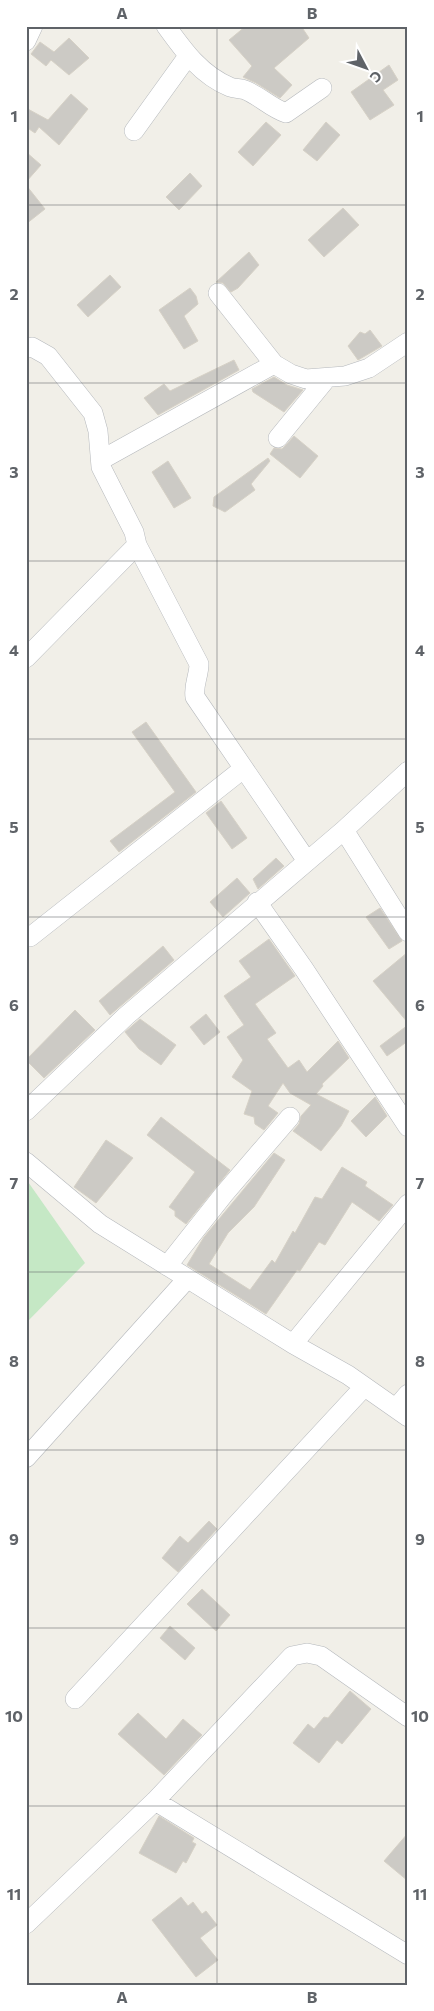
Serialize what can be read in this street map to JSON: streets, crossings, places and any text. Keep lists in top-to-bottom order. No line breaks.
{"north":"bottom right","grid":{"columns":["A","B"],"rows":["1","2","3","4","5","6","7","8","9","10","11"]}}
